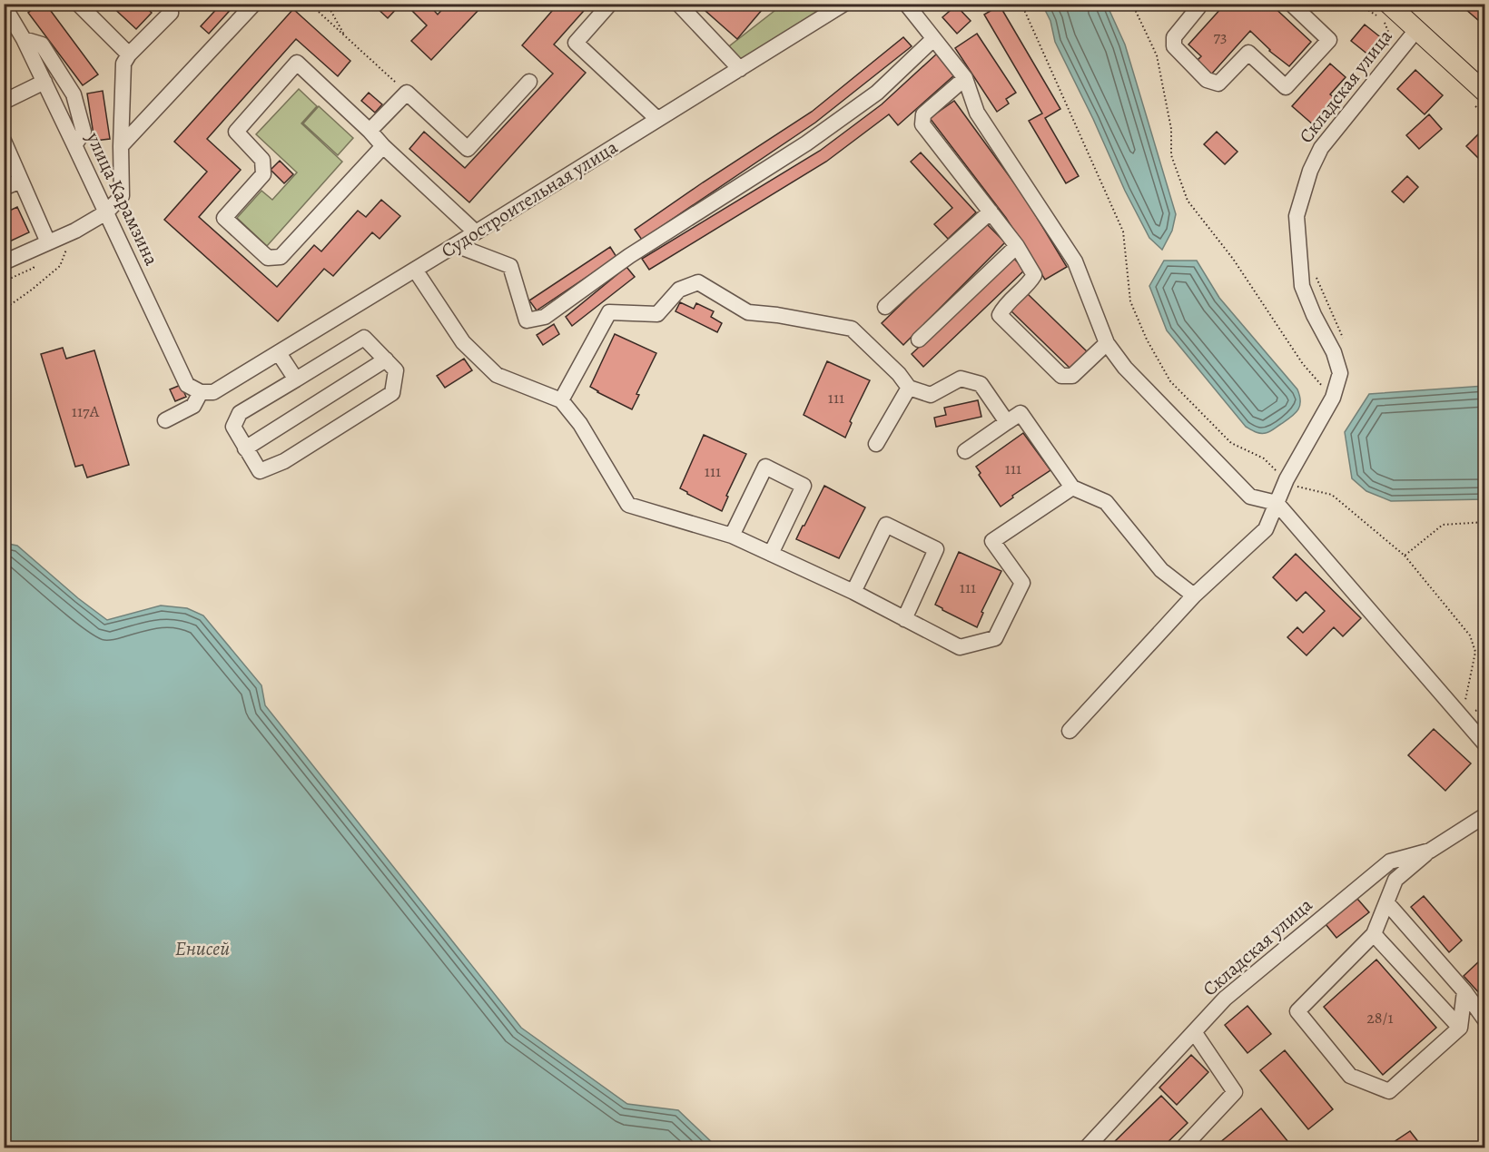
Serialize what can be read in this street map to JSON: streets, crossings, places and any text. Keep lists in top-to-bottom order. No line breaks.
{"streets":{"street":["Складская улица","улица Карамзина","Судостроительная улица"]},"crossings":[["улица Карамзина","Судостроительная улица"]],"water":["Енисей"],"house_numbers":["73","111","117А","111","111","111","28/1"]}
